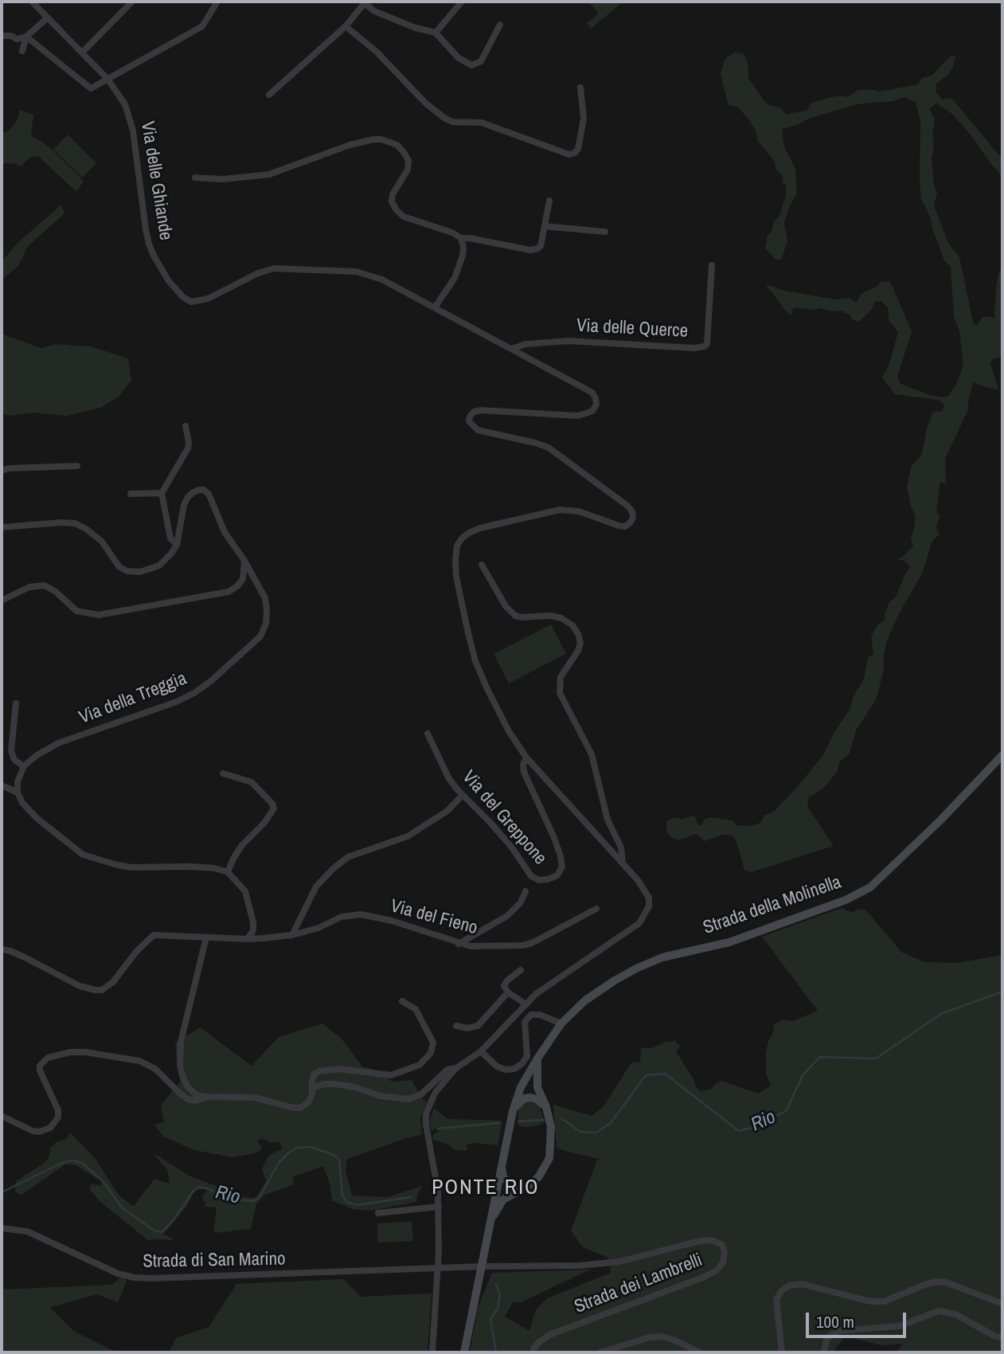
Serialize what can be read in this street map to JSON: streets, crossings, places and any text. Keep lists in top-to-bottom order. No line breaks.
{"streets":{"main road":["Strada della Molinella"],"street":["Via delle Ghiande","Via delle Querce","Via della Treggia","Via del Greppone","Via del Fieno","Strada di San Marino","Strada dei Lambrelli"]},"crossings":[["Via delle Ghiande","Via delle Querce"],["Via delle Ghiande","Via del Greppone"],["Strada di San Marino","Strada dei Lambrelli"]],"districts":["PONTE RIO"],"water":["Rio"],"scale_bar":"100 m"}
